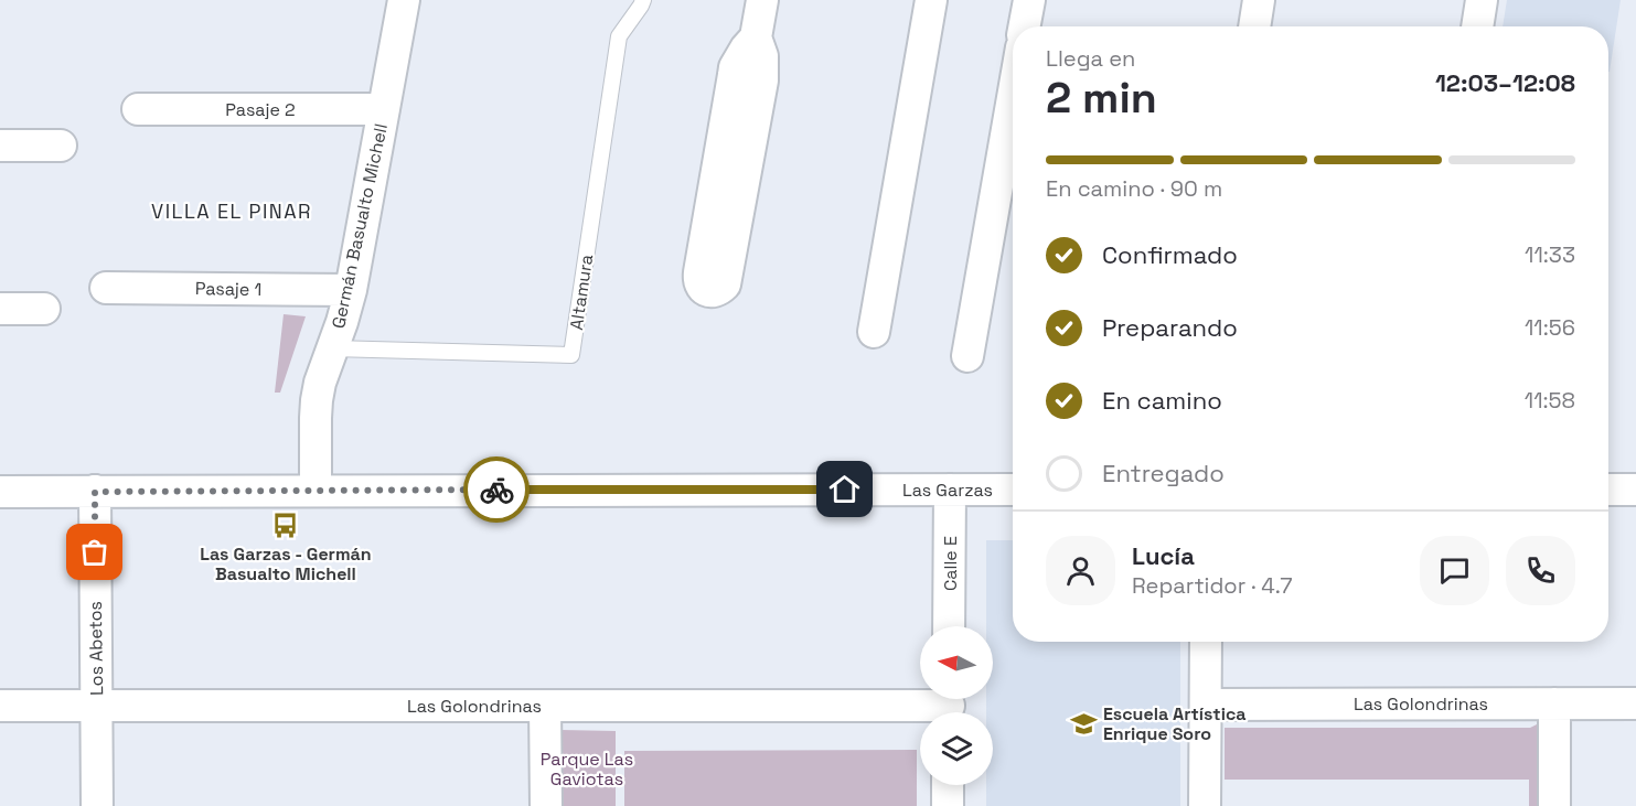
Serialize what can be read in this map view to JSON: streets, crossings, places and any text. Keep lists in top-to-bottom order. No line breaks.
{"streets":{"street":["Pasaje 2","Germán Basualto Michell","Pasaje 1","Las Garzas","Calle E","Los Abetos","Las Golondrinas"],"lane":["Altamura"]},"crossings":[["Pasaje 2","Germán Basualto Michell"],["Germán Basualto Michell","Pasaje 1"],["Germán Basualto Michell","Altamura"],["Germán Basualto Michell","Las Garzas"],["Las Garzas","Calle E"],["Las Garzas","Los Abetos"],["Los Abetos","Las Golondrinas"]],"districts":["VILLA EL PINAR"],"parks":["Parque Las Gaviotas"],"places":{"bus stop":["Las Garzas - Germán Basualto Michell"],"school or university":["Escuela Artística Enrique Soro"]},"north":"left","page":{"heading":["2 min","Llega en","12:03–12:08"],"panel":["Lucía","Repartidor · 4.7"],"bar":"En camino · 90 m","list":[["Confirmado","11:33"],["Preparando","11:56"],["En camino","11:58"],"Entregado"]}}
